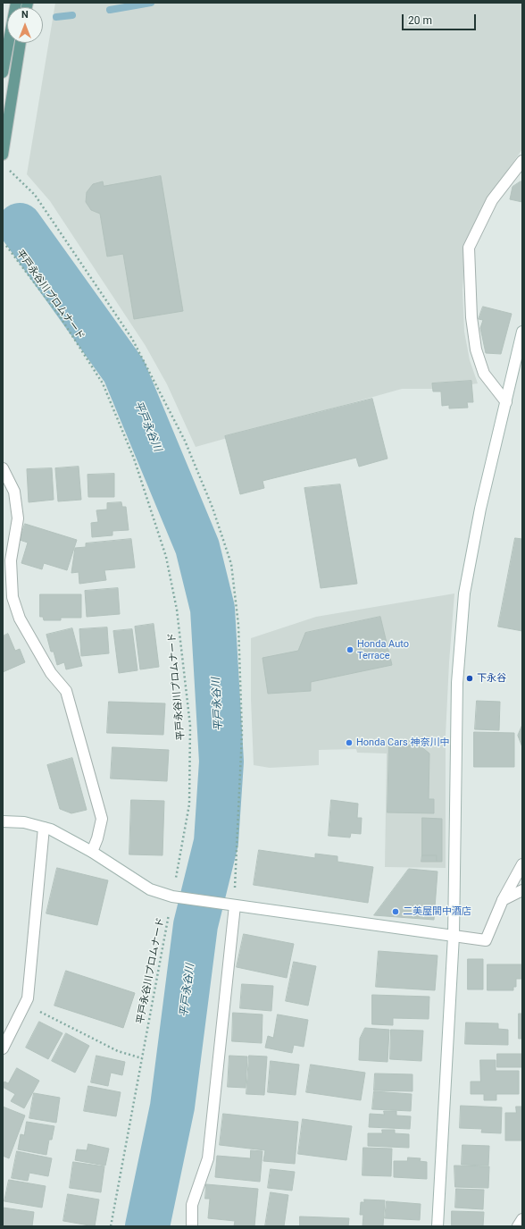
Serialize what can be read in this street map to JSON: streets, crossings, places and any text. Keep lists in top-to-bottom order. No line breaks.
{"streets":{"path":["平戸永谷川プロムナード"]},"water":["平戸永谷川"],"places":["Honda Auto Terrace","下永谷","Honda Cars 神奈川中","二美屋間中酒店"],"scale_bar":"20 m","north":"top"}
